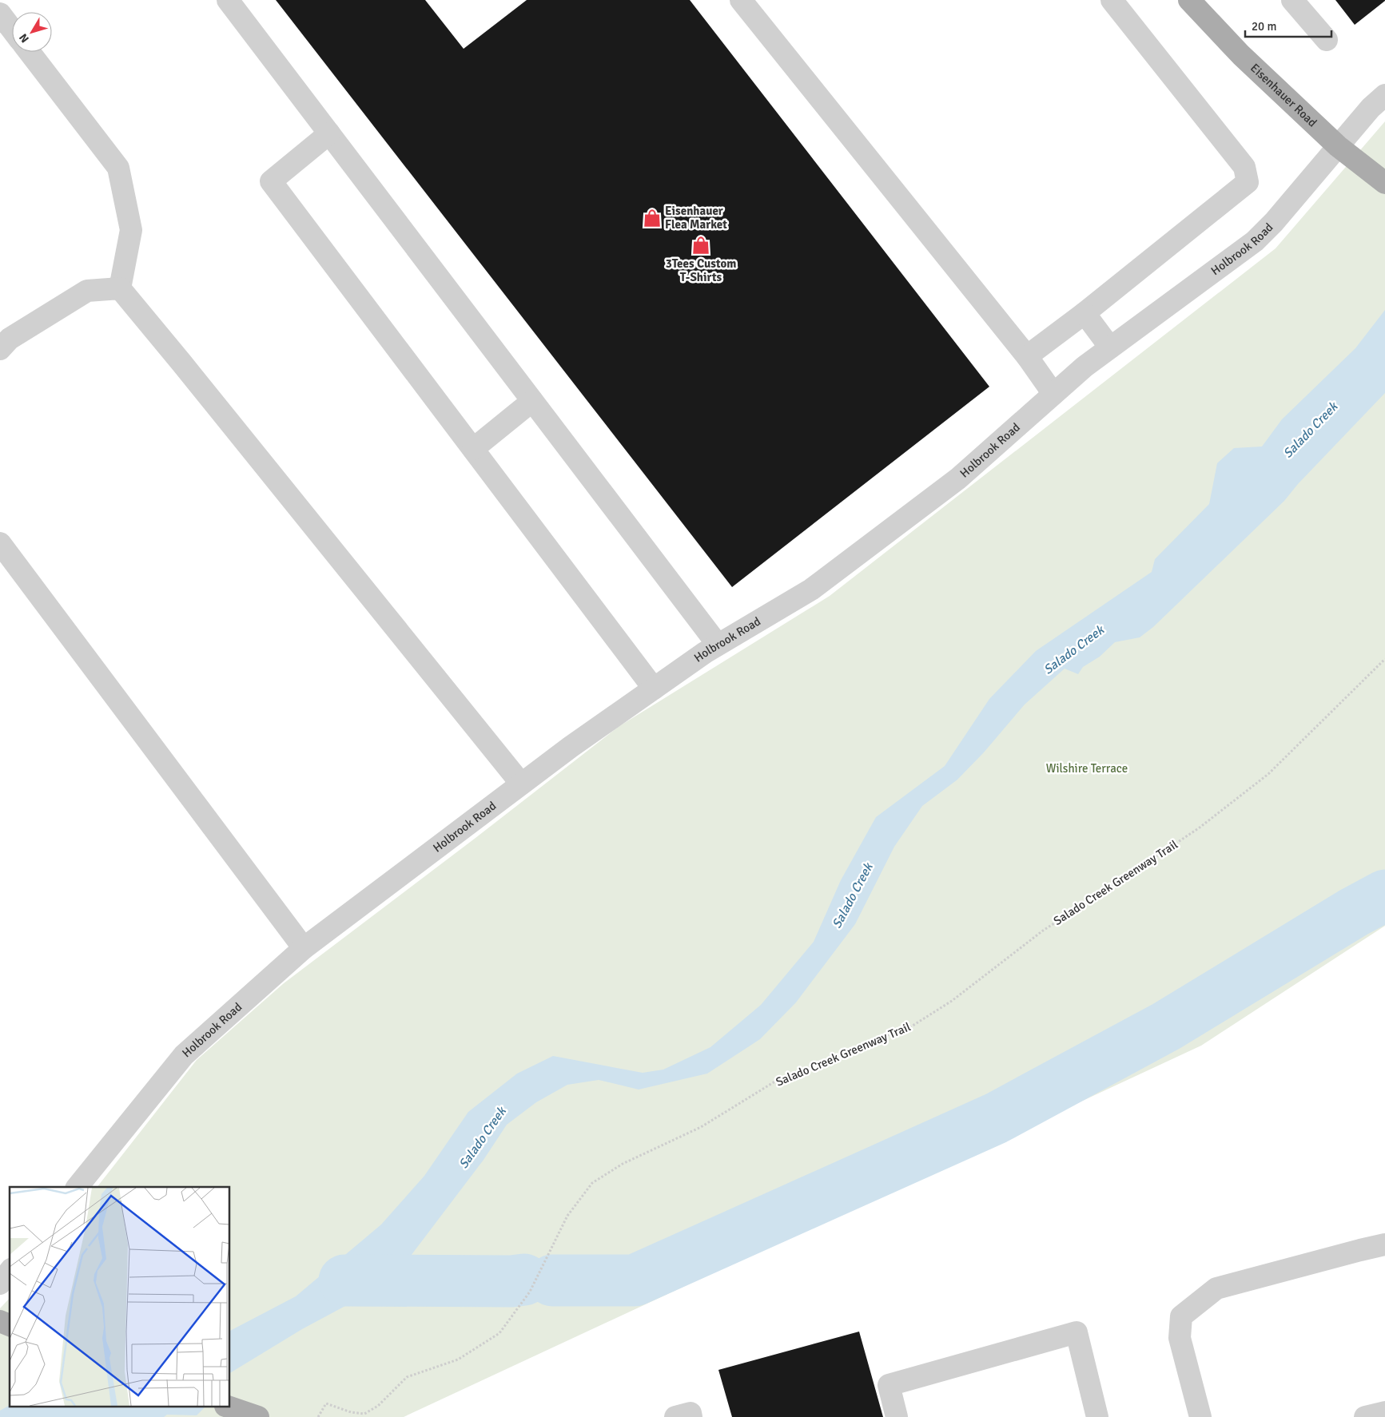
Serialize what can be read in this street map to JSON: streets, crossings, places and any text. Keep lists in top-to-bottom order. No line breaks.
{"streets":{"main road":["Eisenhauer Road"],"street":["Holbrook Road"],"path":["Salado Creek Greenway Trail"]},"crossings":[["Eisenhauer Road","Holbrook Road"]],"water":["Salado Creek"],"parks":["Wilshire Terrace"],"places":{"shop":["Eisenhauer Flea Market","3Tees Custom T-Shirts"]},"scale_bar":"20 m","north":"bottom left"}
